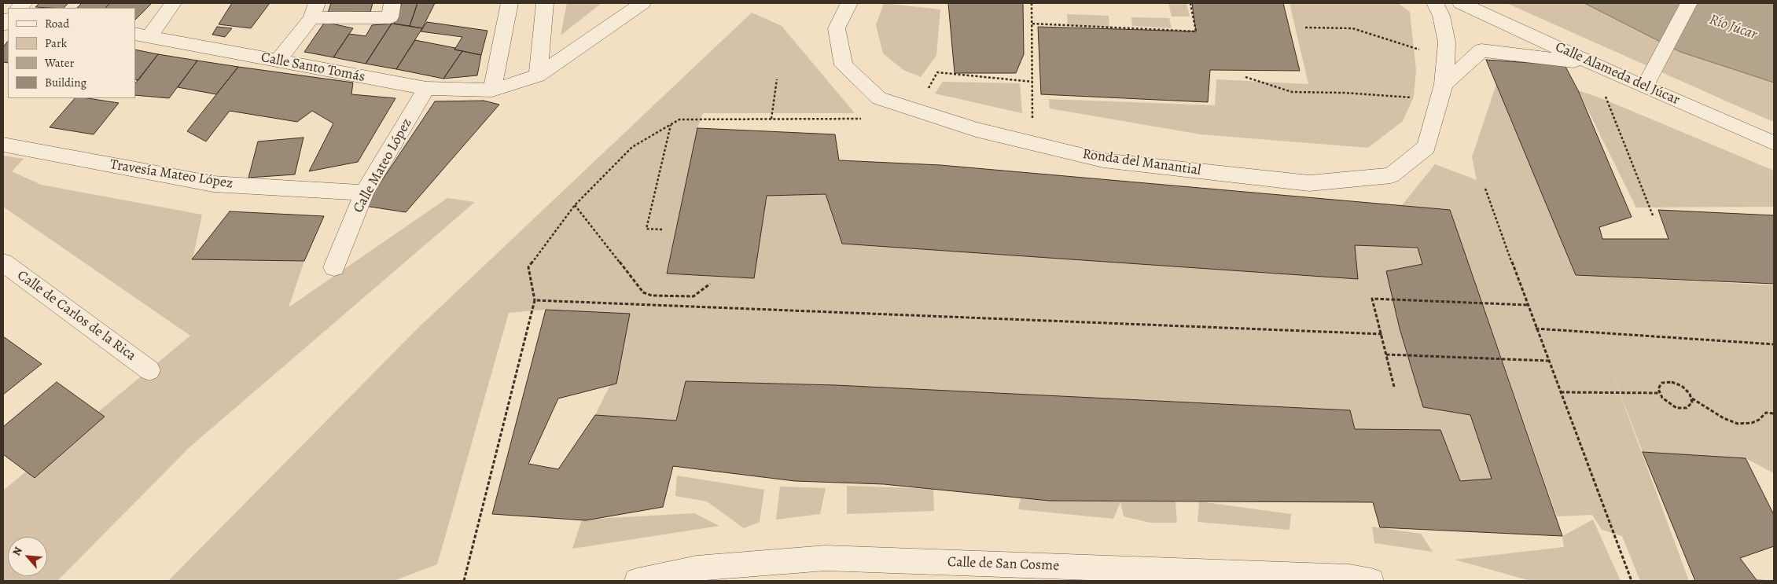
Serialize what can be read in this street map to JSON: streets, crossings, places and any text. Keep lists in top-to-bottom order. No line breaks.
{"streets":{"street":["Calle Santo Tomás","Calle Alameda del Júcar","Ronda del Manantial","Calle Mateo López","Travesía Mateo López","Calle de Carlos de la Rica","Calle de San Cosme"]},"crossings":[["Calle Santo Tomás","Calle Mateo López"],["Calle Mateo López","Travesía Mateo López"]],"water":["Río Júcar"],"legend":["Road","Park","Water","Building"],"north":"top left"}
